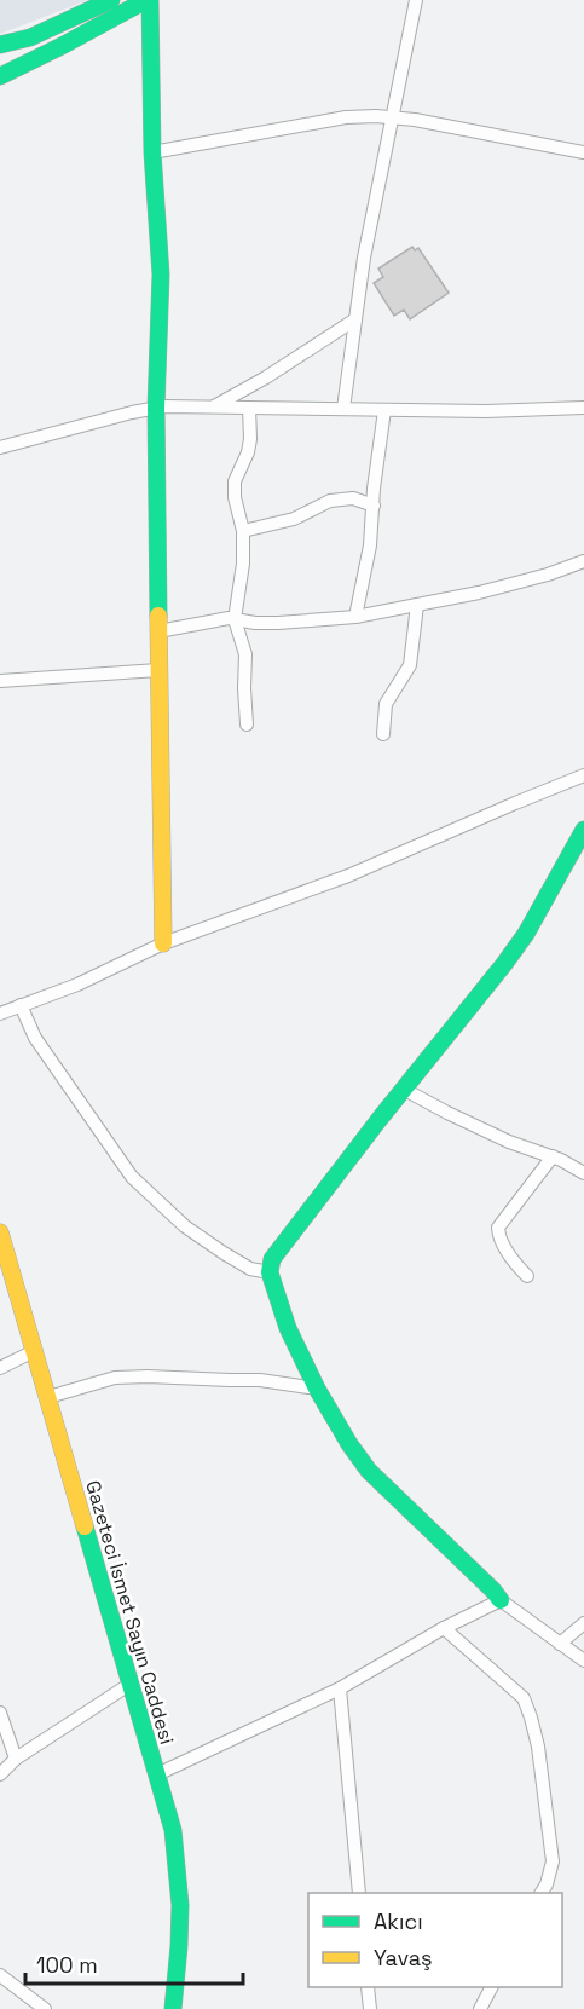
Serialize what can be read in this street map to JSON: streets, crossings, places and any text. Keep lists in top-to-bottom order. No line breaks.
{"streets":{"street":["Gazeteci İsmet Sayın Caddesi"]},"legend":["Akıcı","Yavaş"],"scale_bar":"100 m"}
